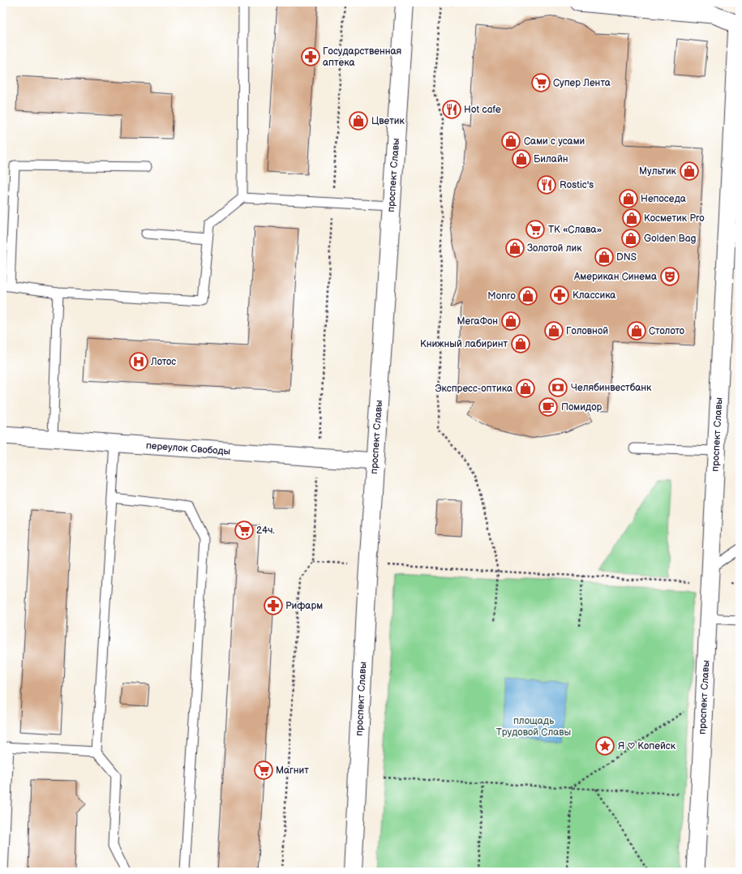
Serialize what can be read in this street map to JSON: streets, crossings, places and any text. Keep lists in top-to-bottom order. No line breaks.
{"streets":{"main road":["проспект Славы"],"street":["переулок Свободы"]},"crossings":[["проспект Славы","переулок Свободы"]],"parks":["площадь Трудовой Славы"],"places":{"pharmacy":["Государственная аптека","Классика","Рифарм"],"supermarket":["Супер Лента","ТК «Слава»","24ч.","Магнит"],"restaurant":["Hot cafe","Rostiс's"],"shop":["Цветик","Сами с усами","Билайн","Мультик","Непоседа","Косметик Pro","Golden Bag","Золотой лик","DNS","Monro","МегаФон","Головной","Столото","Книжный лабиринт","Экспресс-оптика"],"theatre":["Американ Синема"],"hospital":["Лотос"],"bank":["Челябинвестбанк"],"cafe":["Помидор"],"place":["Я ♥ Копейск"]}}
